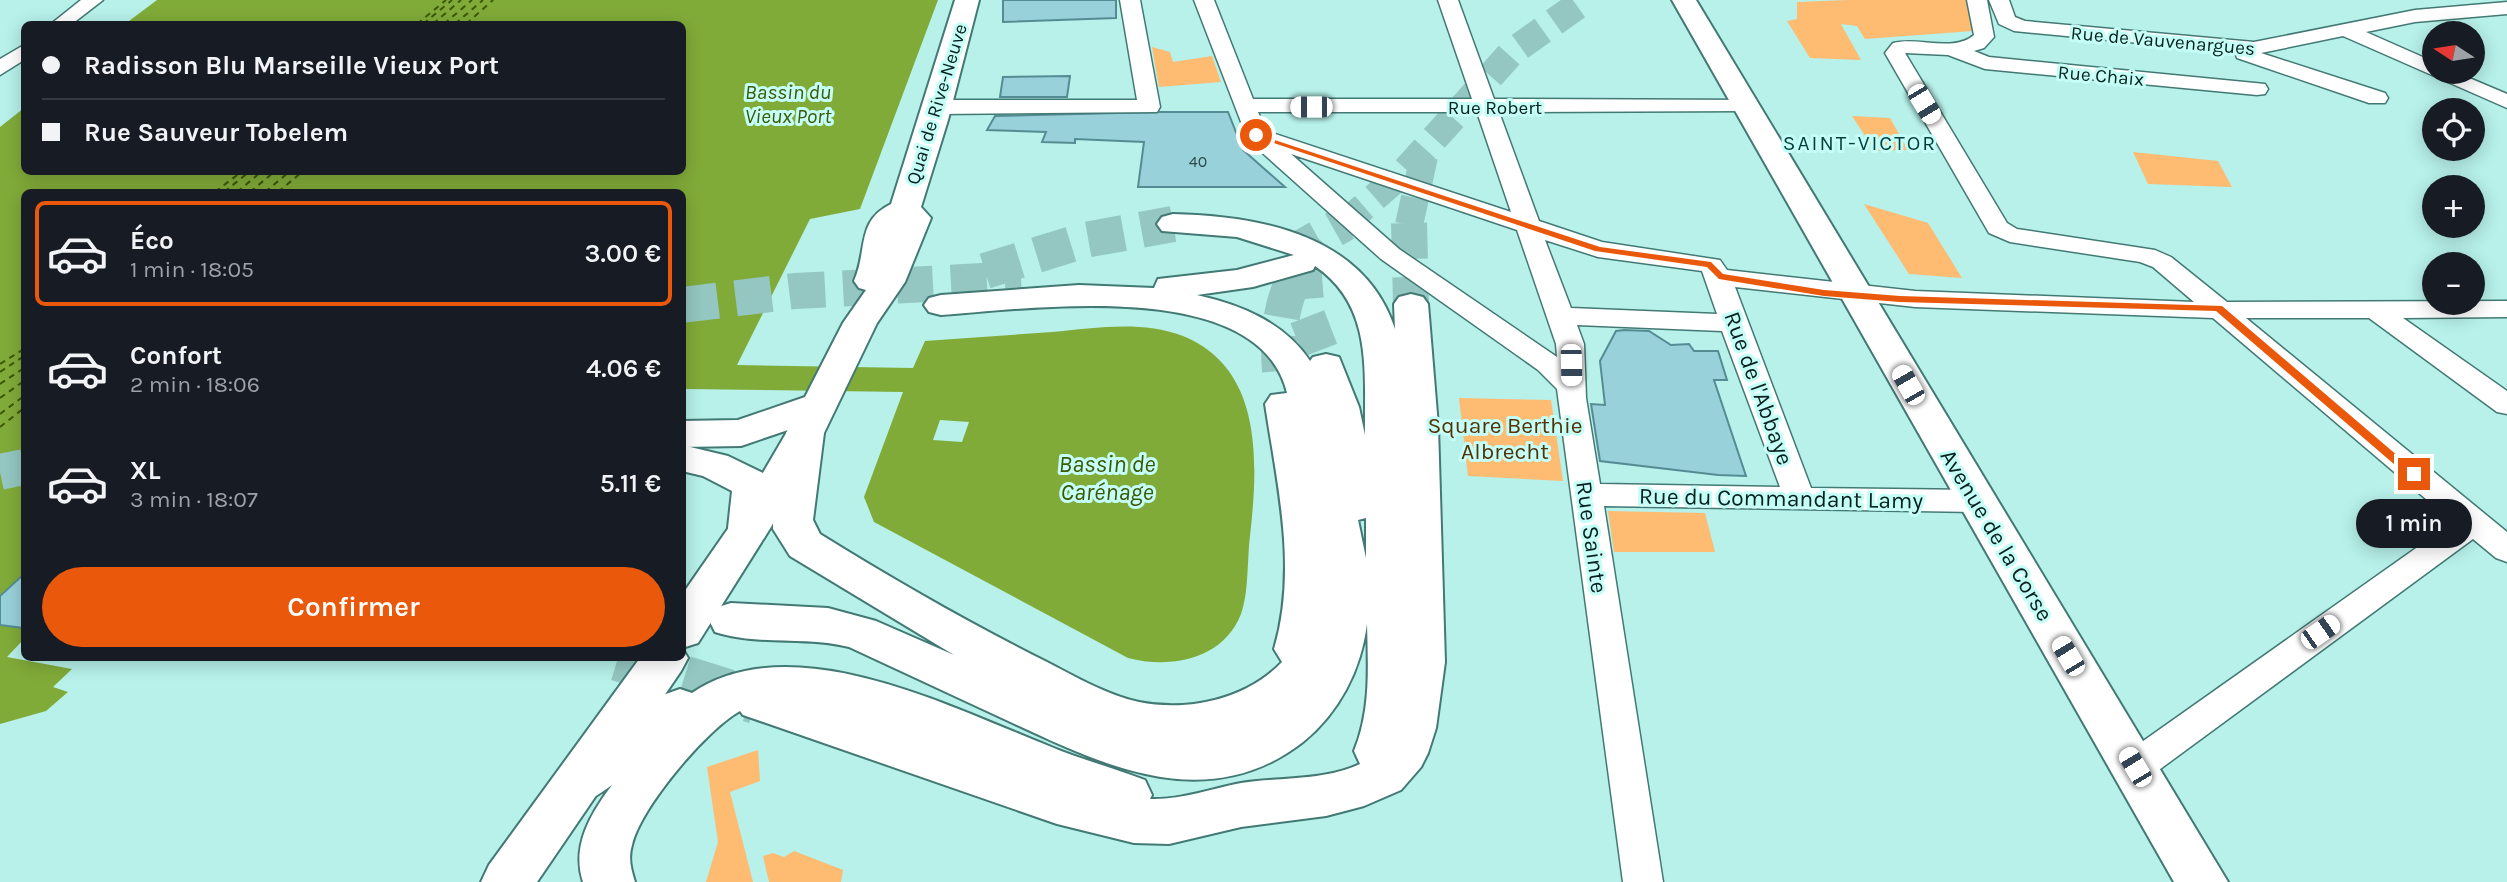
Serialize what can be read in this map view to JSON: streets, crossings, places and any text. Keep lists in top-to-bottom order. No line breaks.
{"streets":{"main road":["Quai de Rive-Neuve","Avenue de la Corse"],"street":["Rue de Vauvenargues","Rue Chaix","Rue Robert","Rue de l'Abbaye","Rue du Commandant Lamy","Rue Sainte"]},"crossings":[["Rue Robert","Avenue de la Corse"],["Rue Robert","Rue Sainte"],["Rue de l'Abbaye","Rue du Commandant Lamy"],["Rue du Commandant Lamy","Avenue de la Corse"],["Rue du Commandant Lamy","Rue Sainte"]],"districts":["SAINT-VICTOR"],"water":["Bassin du Vieux Port","Bassin de Carénage"],"parks":["Square Berthie Albrecht"],"house_numbers":["40"],"north":"left","page":{"map_buttons":["+","−"],"banner":["Radisson Blu Marseille Vieux Port","Rue Sauveur Tobelem"],"list":[{"name":"Éco","note":"1 min · 18:05","value":"3.00 €"},{"name":"Confort","note":"2 min · 18:06","value":"4.06 €"},{"name":"XL","note":"3 min · 18:07","value":"5.11 €"}],"bubble":"1 min","buttons":"Confirmer"}}
